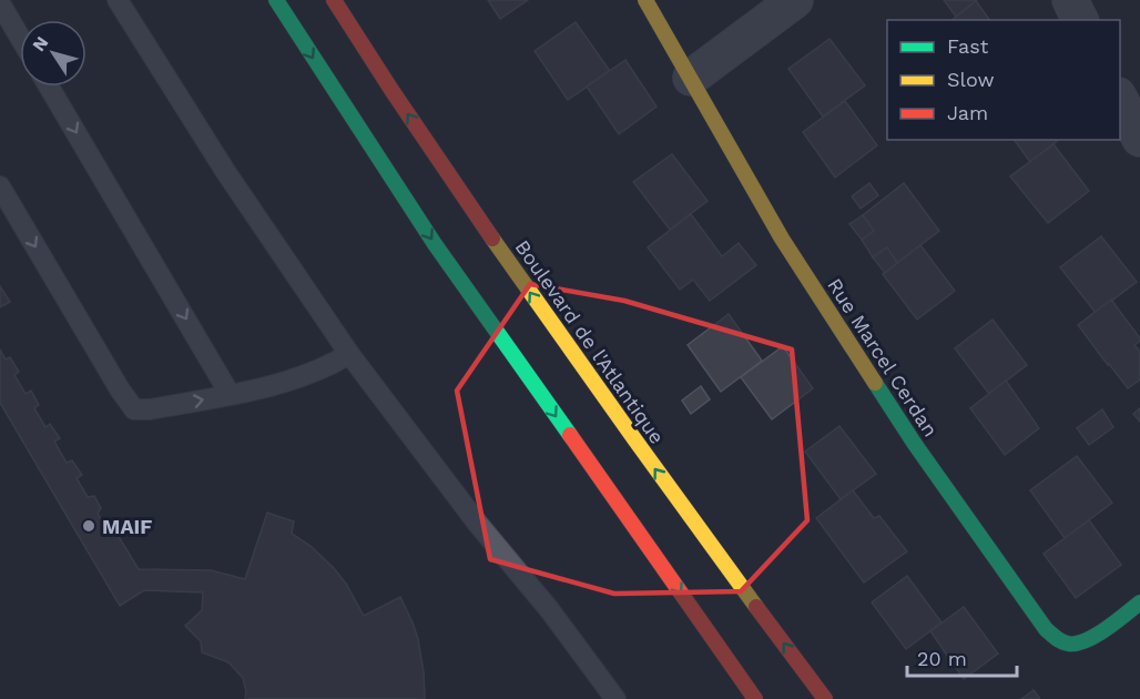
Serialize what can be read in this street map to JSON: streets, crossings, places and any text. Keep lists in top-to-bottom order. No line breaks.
{"streets":{"main road":["Boulevard de l'Atlantique","Rue Marcel Cerdan"]},"places":["MAIF"],"legend":["Fast","Slow","Jam"],"scale_bar":"20 m","north":"top left"}
